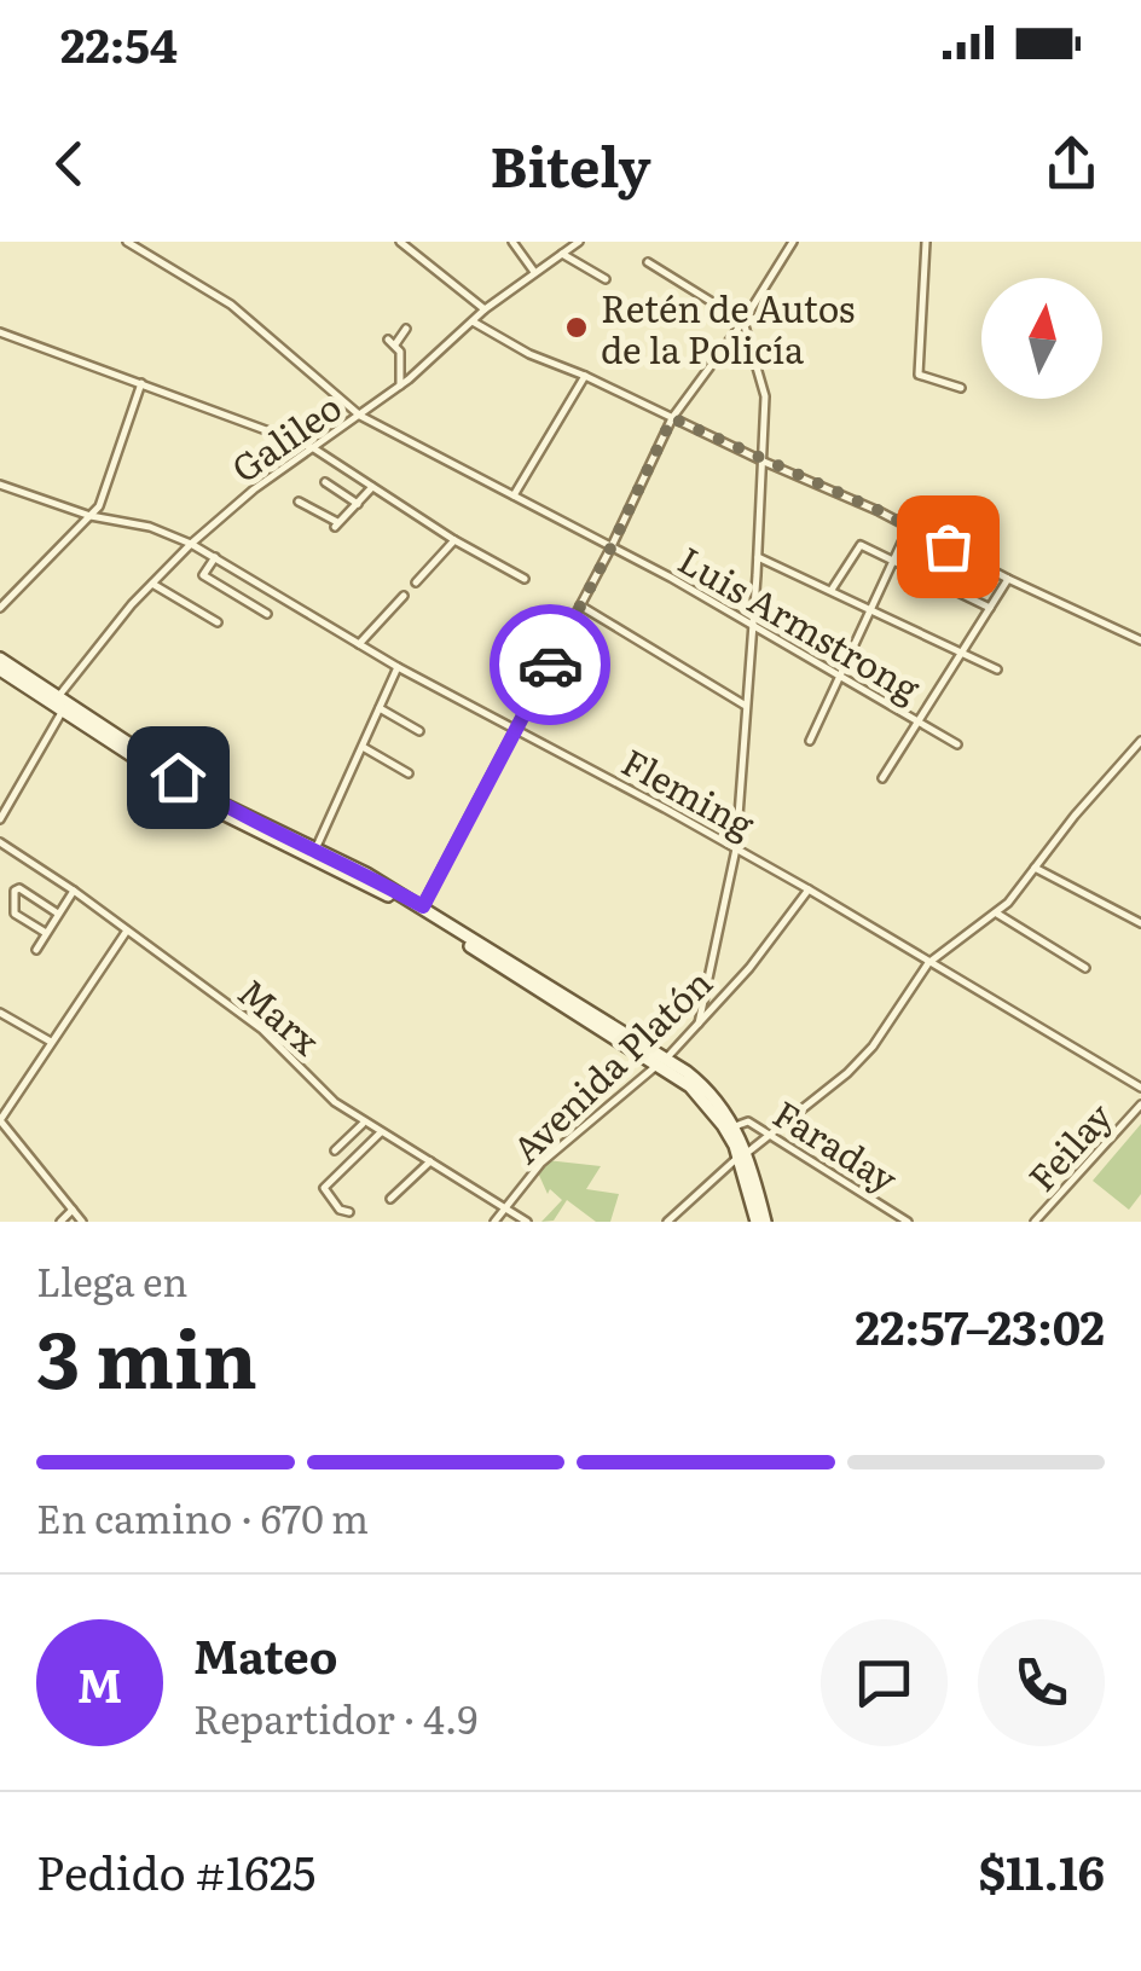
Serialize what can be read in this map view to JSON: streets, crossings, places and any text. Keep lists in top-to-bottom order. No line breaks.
{"streets":{"street":["Galileo","Luis Armstrong","Fleming","Marx","Avenida Platón","Faraday","Feilay"]},"crossings":[["Galileo","Luis Armstrong"],["Galileo","Fleming"],["Fleming","Avenida Platón"],["Marx","Avenida Platón"]],"places":["Retén de Autos de la Policía"],"north":"top","page":{"status":"22:54","header":"Bitely","heading":["3 min","Llega en","22:57–23:02"],"panel":["Mateo","Repartidor · 4.9","Pedido #1625","$11.16"],"bar":"En camino · 670 m","round":"M"}}
